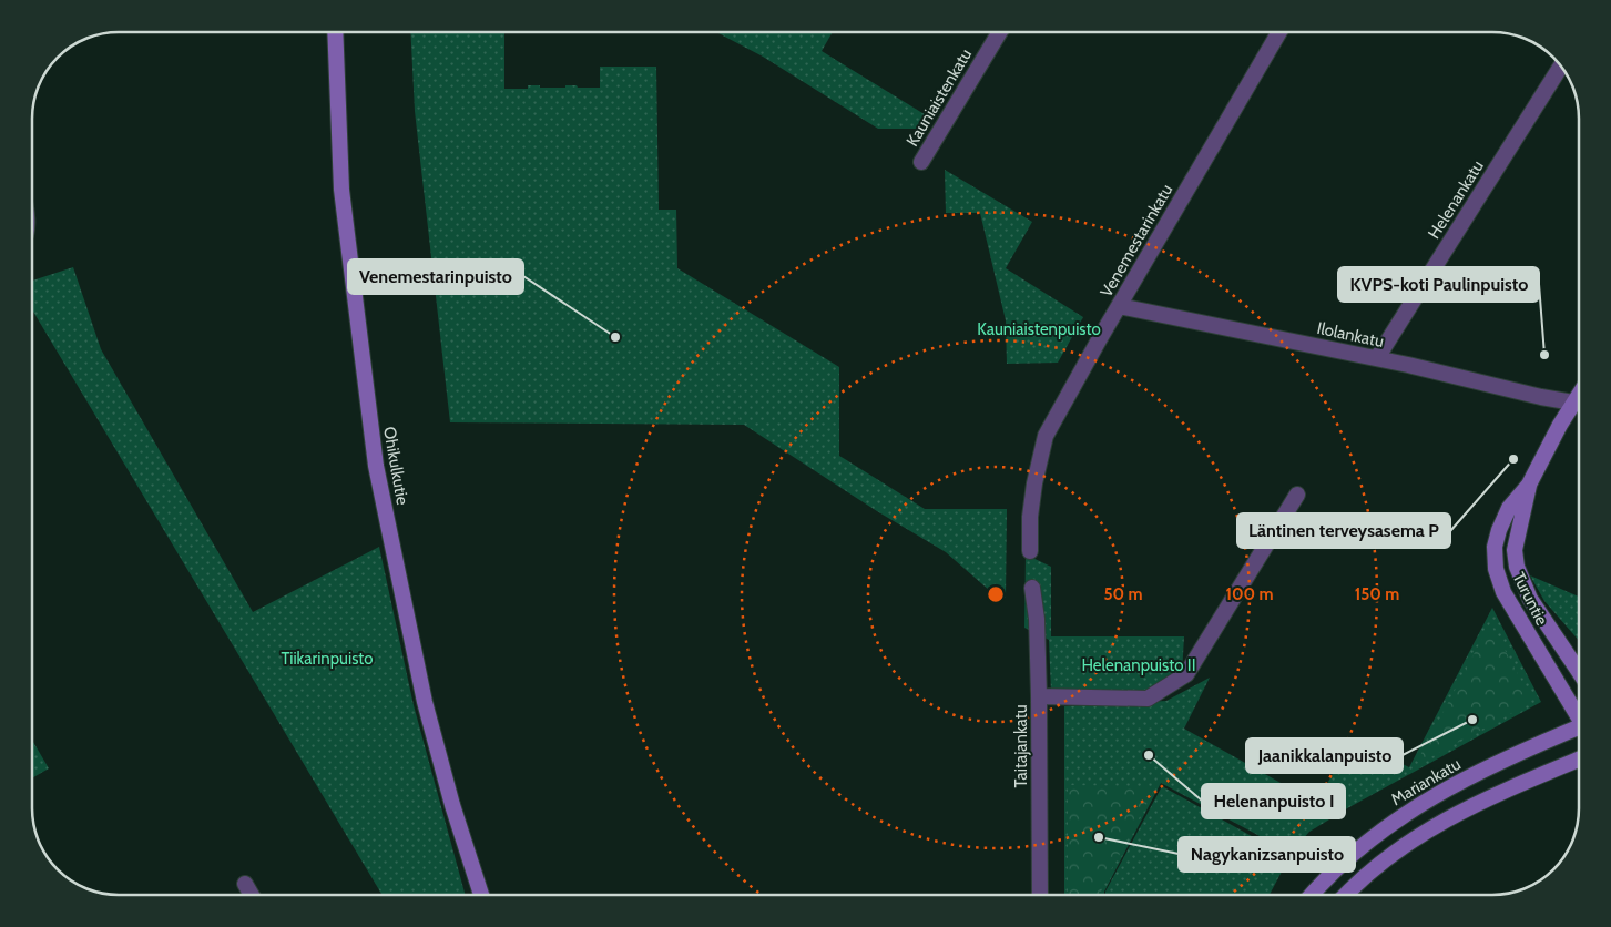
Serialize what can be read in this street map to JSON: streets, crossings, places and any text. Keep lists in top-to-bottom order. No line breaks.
{"streets":{"main road":["Ohikulkutie","Turuntie","Mariankatu"],"street":["Kauniaistenkatu","Helenankatu","Venemestarinkatu","Ilolankatu","Taitajankatu"]},"crossings":[["Helenankatu","Ilolankatu"],["Venemestarinkatu","Ilolankatu"],["Ilolankatu","Turuntie"]],"parks":["Kauniaistenpuisto","Tiikarinpuisto","Helenanpuisto II"],"places":["Venemestarinpuisto","KVPS-koti Paulinpuisto","Läntinen terveysasema P","Jaanikkalanpuisto","Helenanpuisto I","Nagykanizsanpuisto"],"rings":["50 m","100 m","150 m"]}
